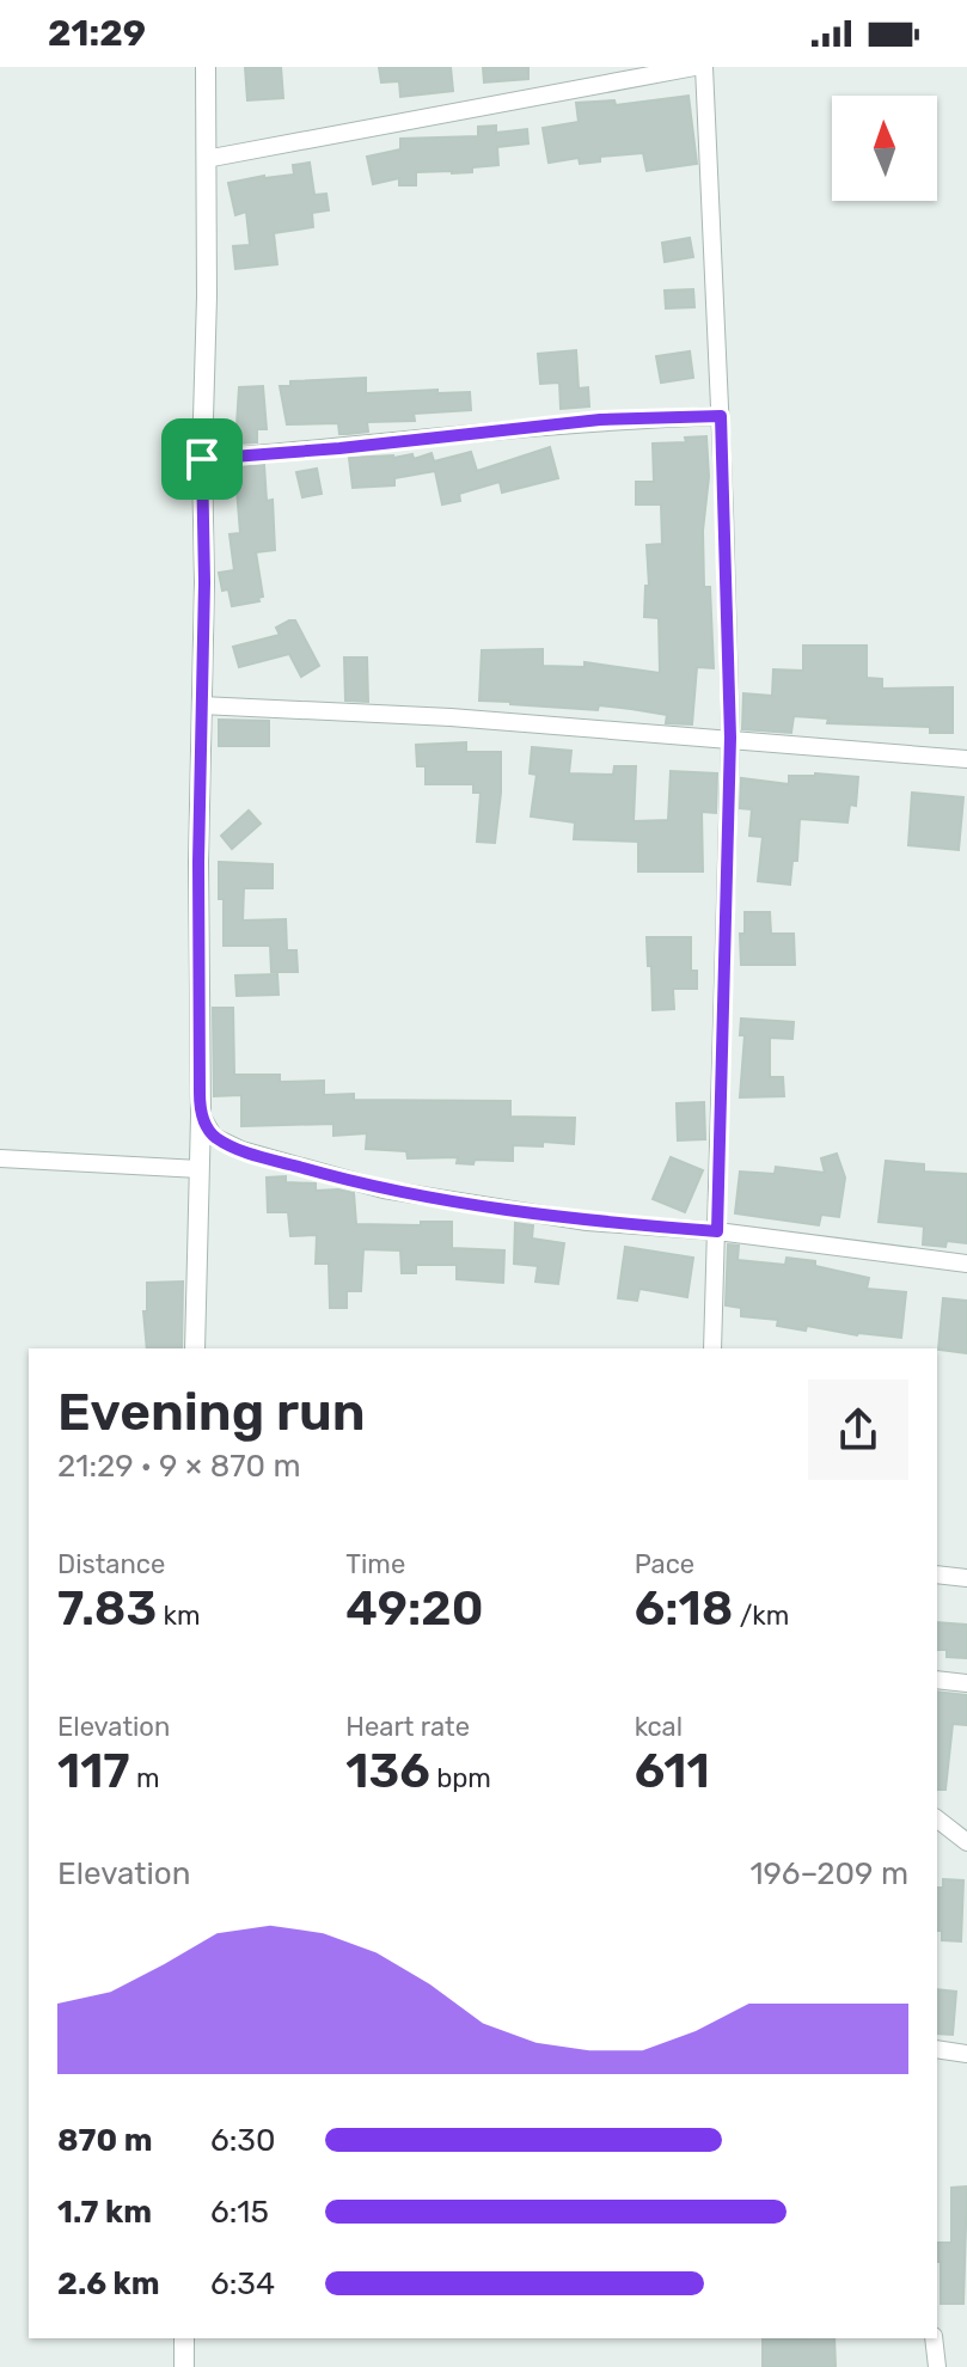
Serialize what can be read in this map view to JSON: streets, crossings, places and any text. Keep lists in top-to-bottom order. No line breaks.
{"north":"top","page":{"status":"21:29","heading":["Evening run","21:29 · 9 × 870 m"],"stats":[["Distance","7.83 km"],["Time","49:20"],["Pace","6:18 /km"],["Elevation","117 m"],["Heart rate","136 bpm"],["kcal","611"]],"chart":["Elevation","196–209 m"],"list":[{"name":"870 m","note":"6:30"},{"name":"1.7 km","note":"6:15"},{"name":"2.6 km","note":"6:34"}]}}
